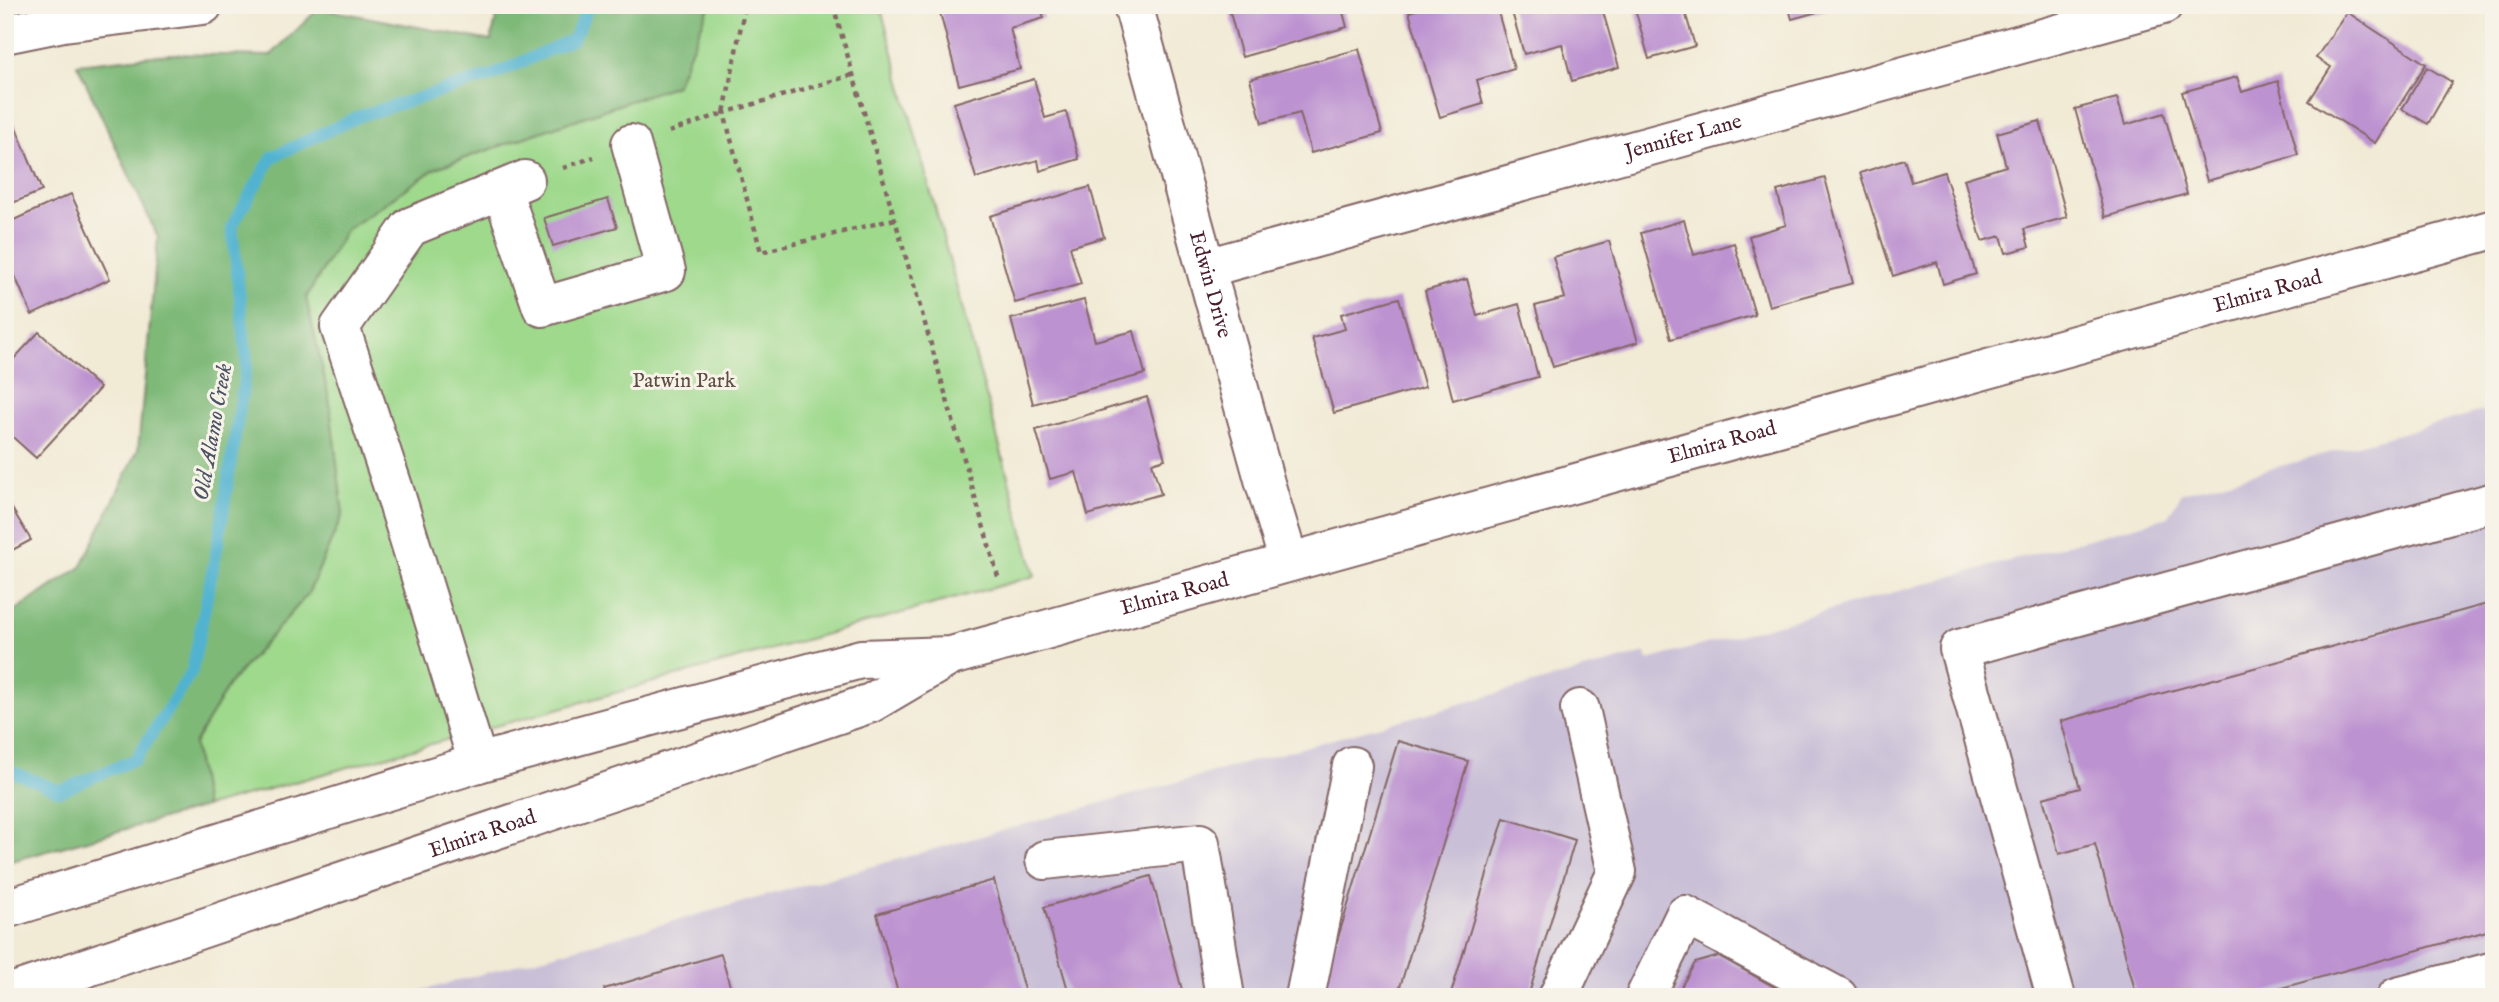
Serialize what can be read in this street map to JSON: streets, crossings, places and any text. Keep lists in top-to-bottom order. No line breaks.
{"streets":{"main road":["Jennifer Lane","Edwin Drive","Elmira Road"]},"crossings":[["Jennifer Lane","Edwin Drive"],["Edwin Drive","Elmira Road"]],"water":["Old Alamo Creek"],"parks":["Patwin Park"]}
